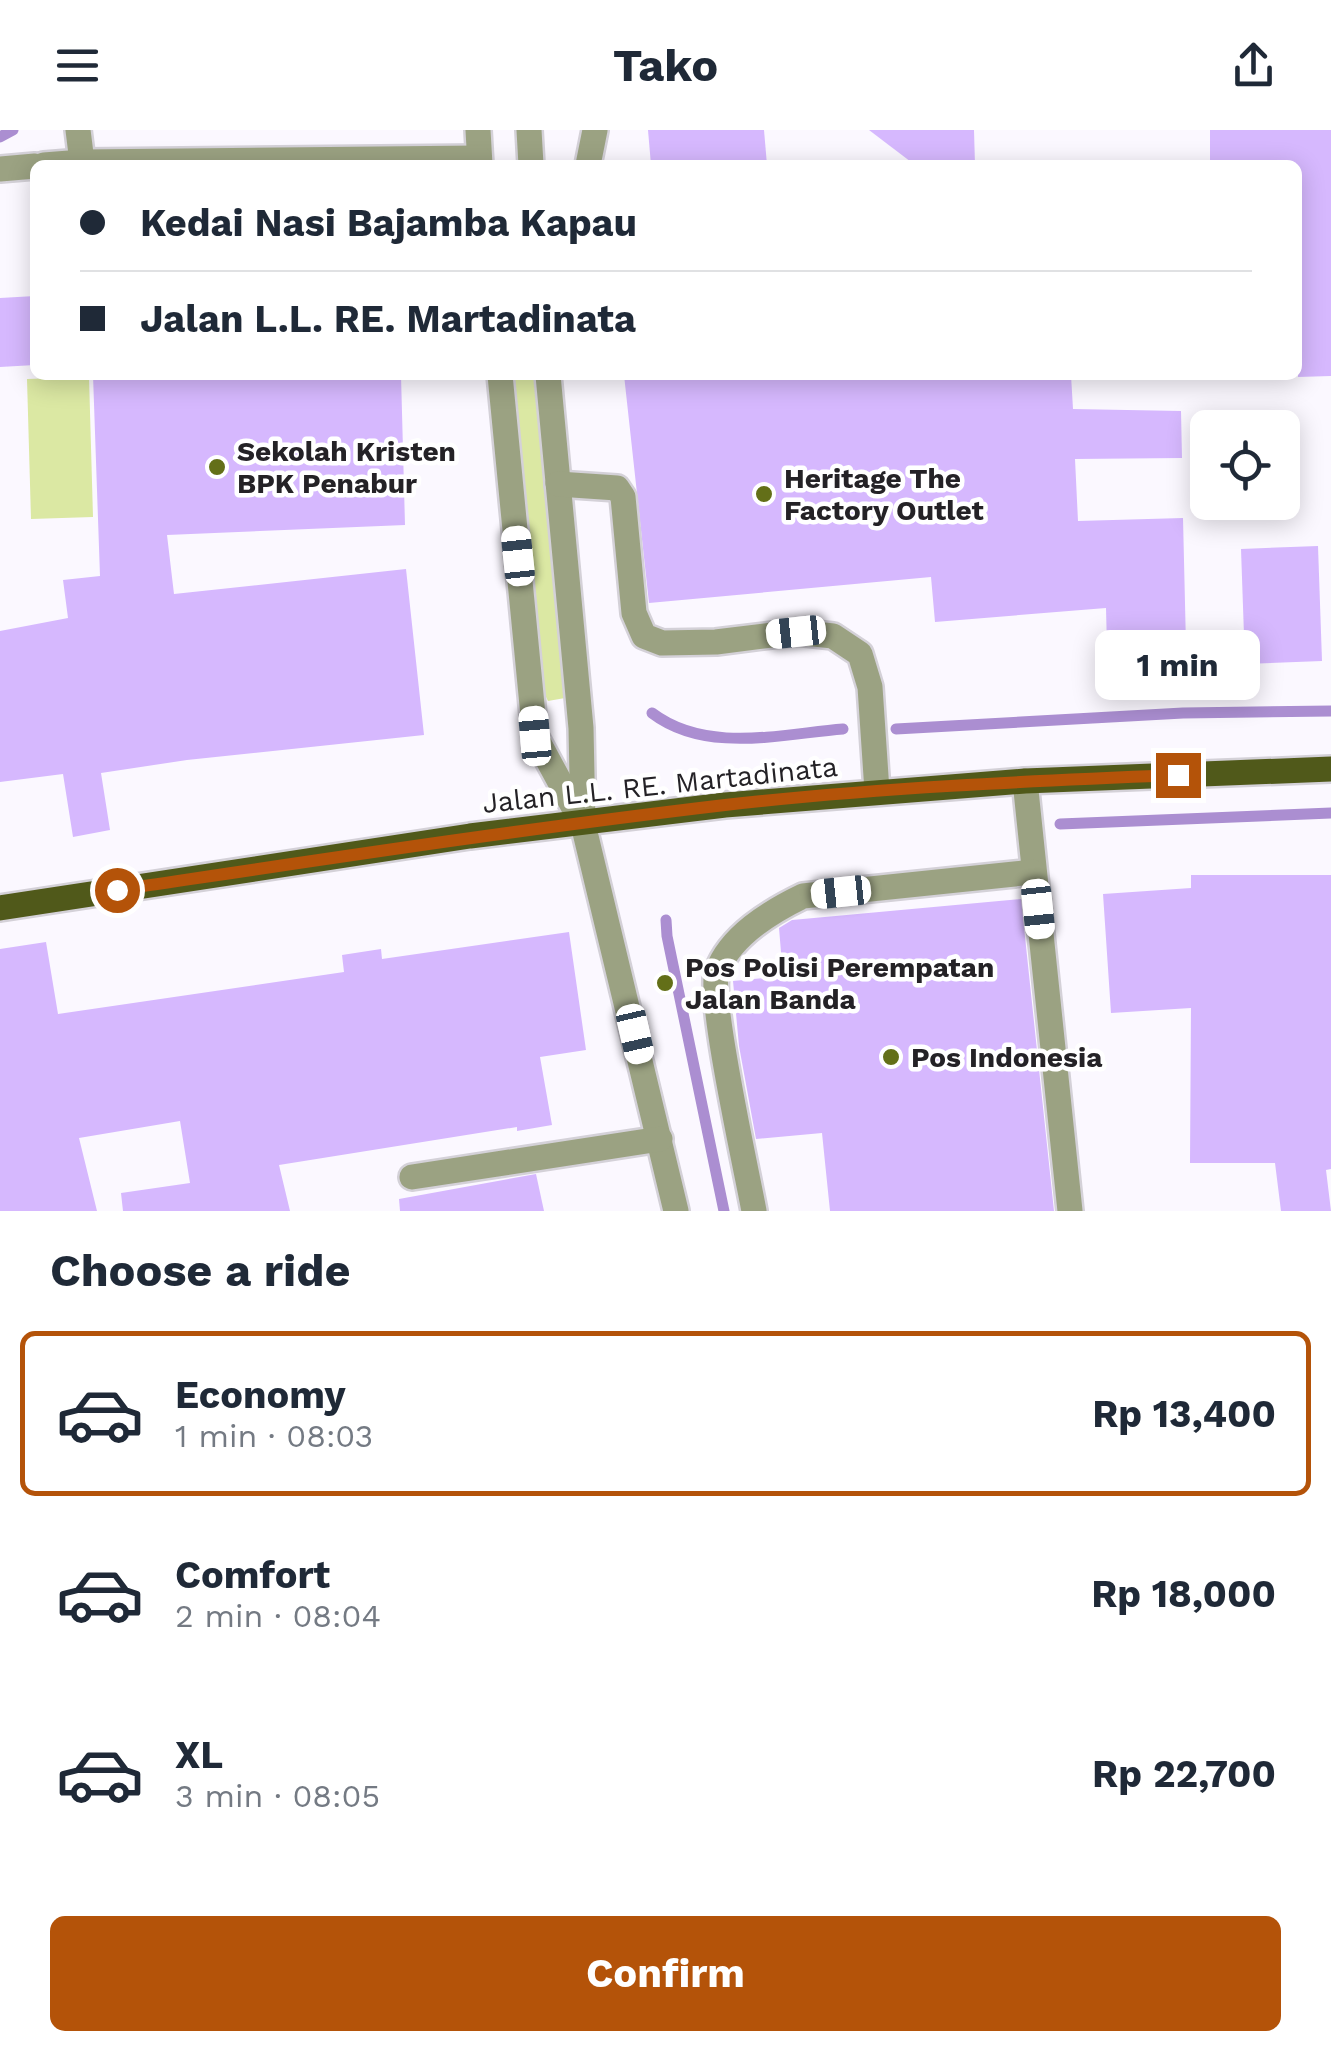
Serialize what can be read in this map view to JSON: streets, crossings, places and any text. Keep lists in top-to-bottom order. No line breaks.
{"streets":{"main road":["Jalan L.L. RE. Martadinata"]},"places":["Sekolah Kristen BPK Penabur","Heritage The Factory Outlet","Pos Polisi Perempatan Jalan Banda","Pos Indonesia"],"page":{"header":"Tako","banner":["Kedai Nasi Bajamba Kapau","Jalan L.L. RE. Martadinata"],"bubble":"1 min","heading":"Choose a ride","list":[{"name":"Economy","note":"1 min · 08:03","value":"Rp 13,400"},{"name":"Comfort","note":"2 min · 08:04","value":"Rp 18,000"},{"name":"XL","note":"3 min · 08:05","value":"Rp 22,700"}],"buttons":"Confirm"}}
